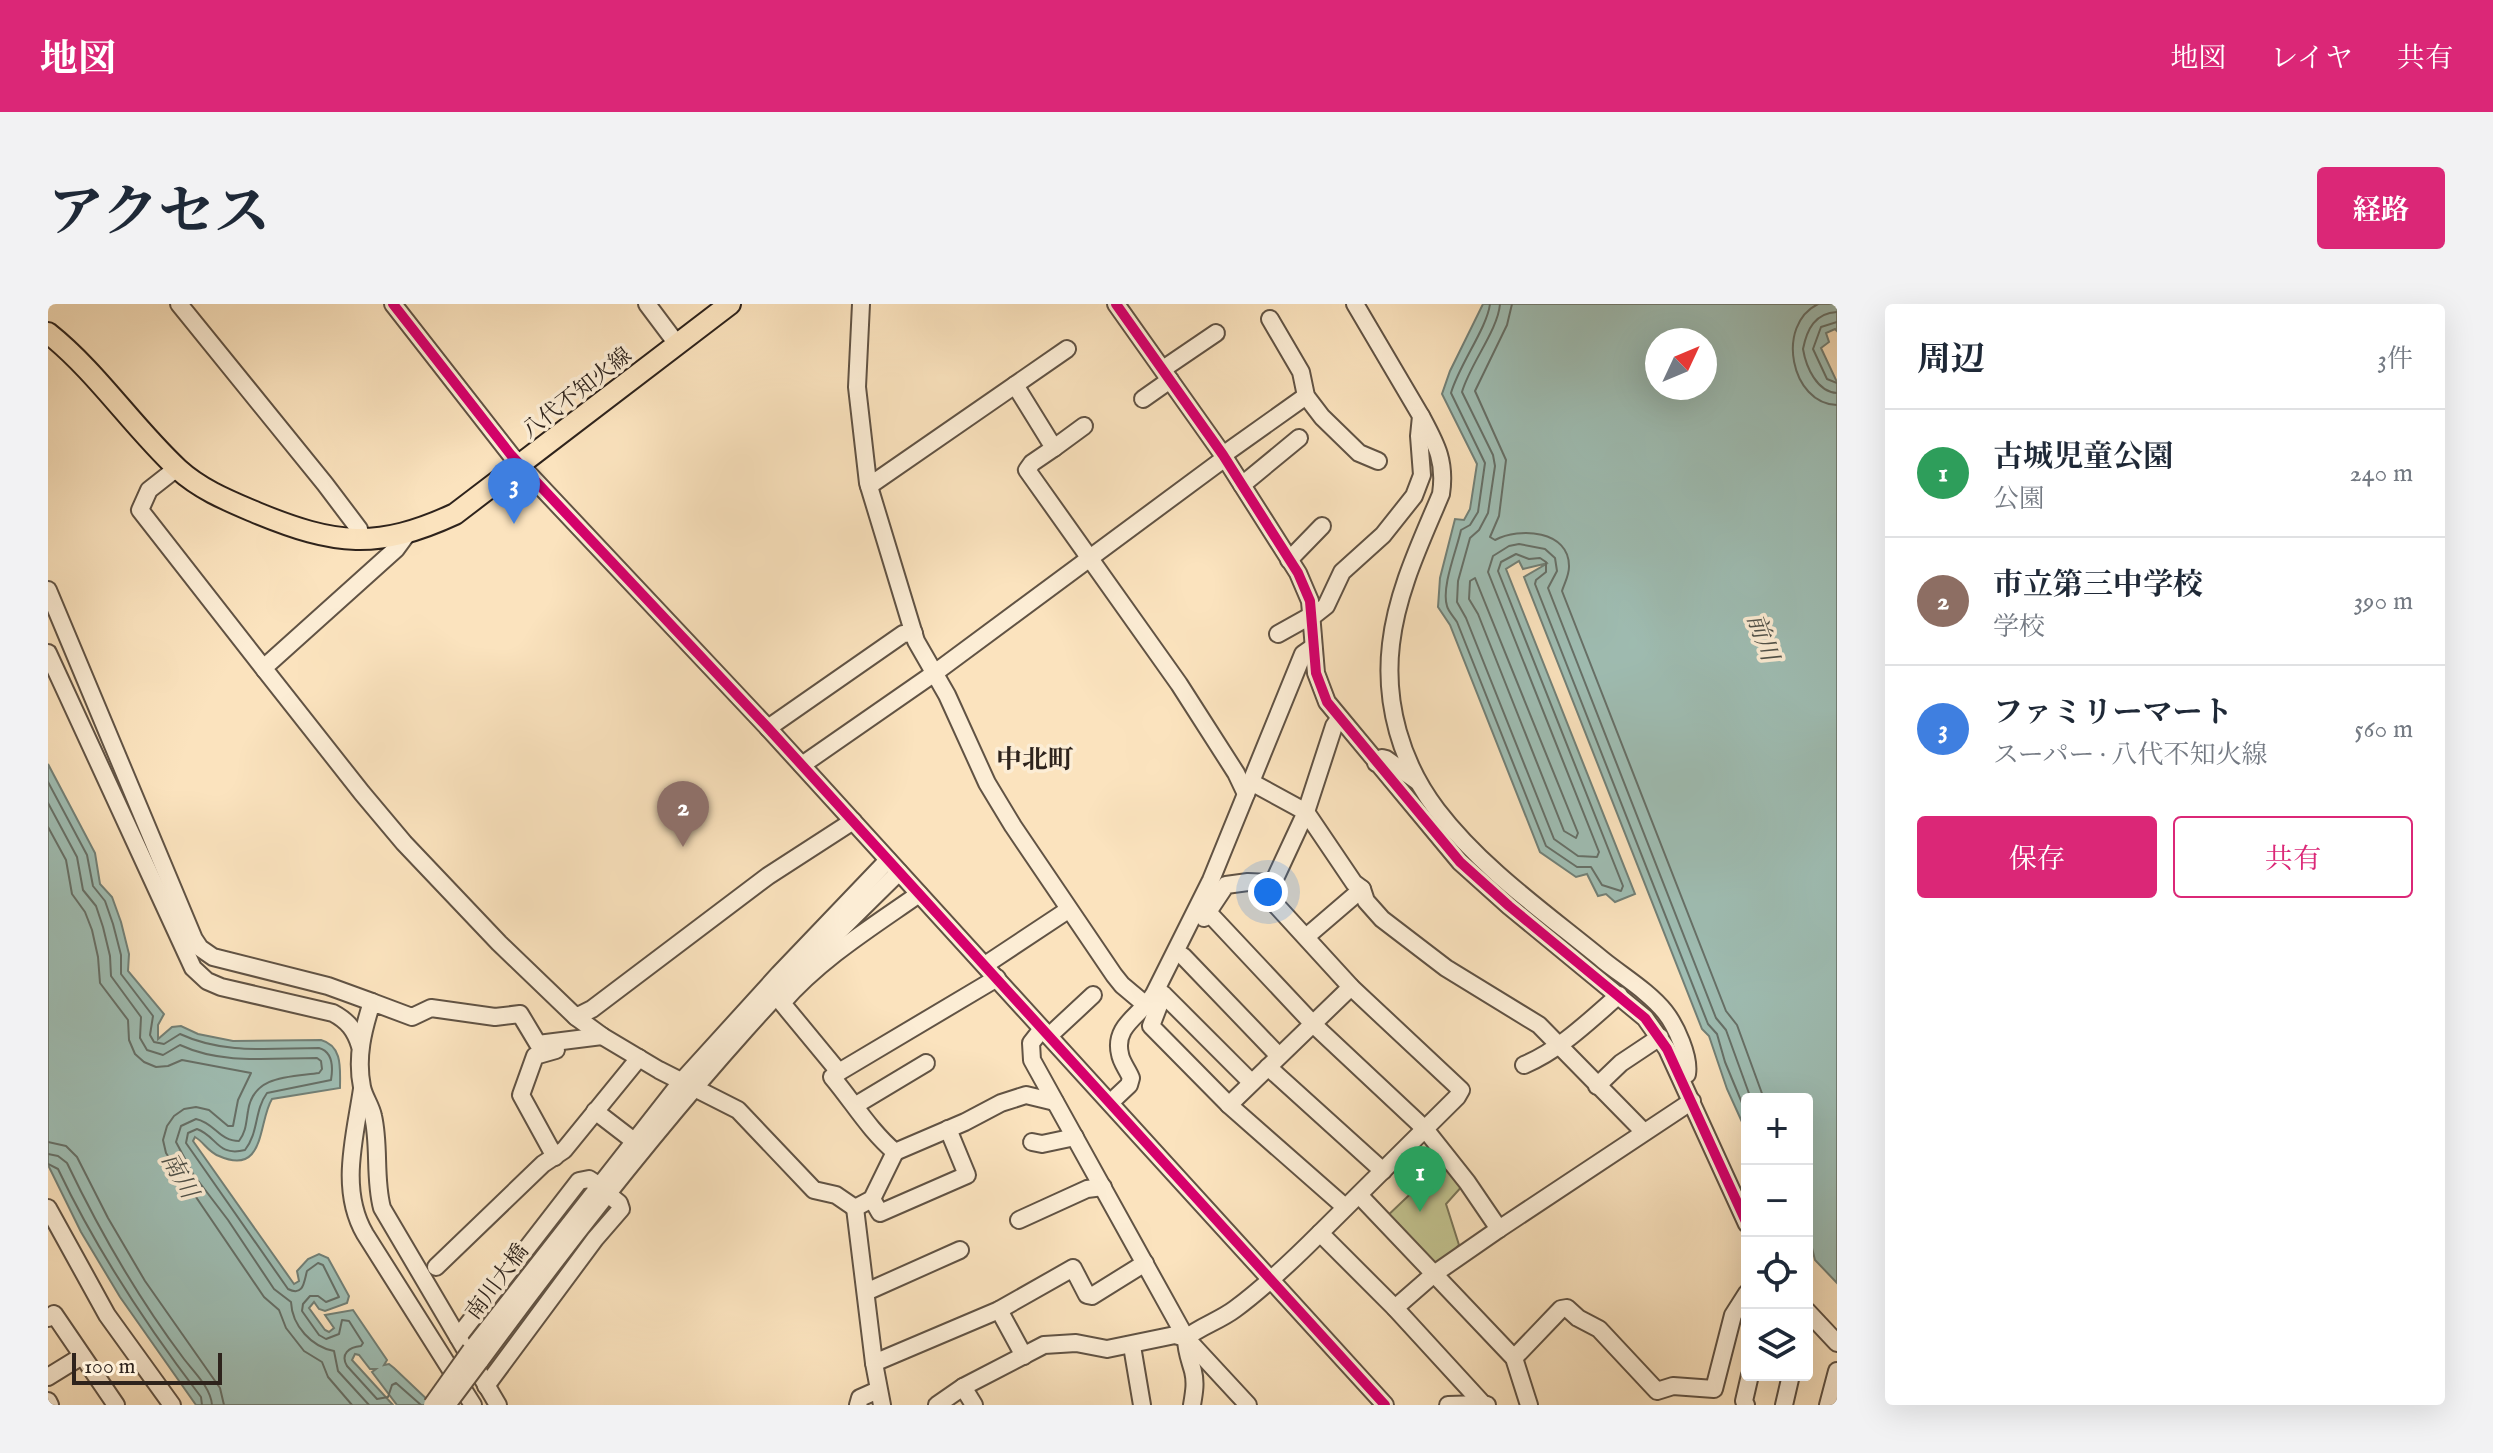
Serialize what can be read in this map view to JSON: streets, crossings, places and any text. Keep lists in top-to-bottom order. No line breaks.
{"streets":{"main road":["八代不知火線"],"street":["南川大橋"]},"districts":["中北町"],"water":["前川","南川"],"scale_bar":"100 m","north":"top right","page":{"header":"地図","nav":["地図","レイヤ","共有"],"title":"アクセス","buttons":["経路",["保存","共有"]],"heading":["周辺","3件"],"list":[{"mark":"1","name":"古城児童公園","note":"公園","value":"240 m"},{"mark":"2","name":"市立第三中学校","note":"学校","value":"390 m"},{"mark":"3","name":"ファミリーマート","note":"スーパー · 八代不知火線","value":"560 m"}],"pins":["3","2","1"],"map_buttons":["+","−"],"scale":"100 m"}}
